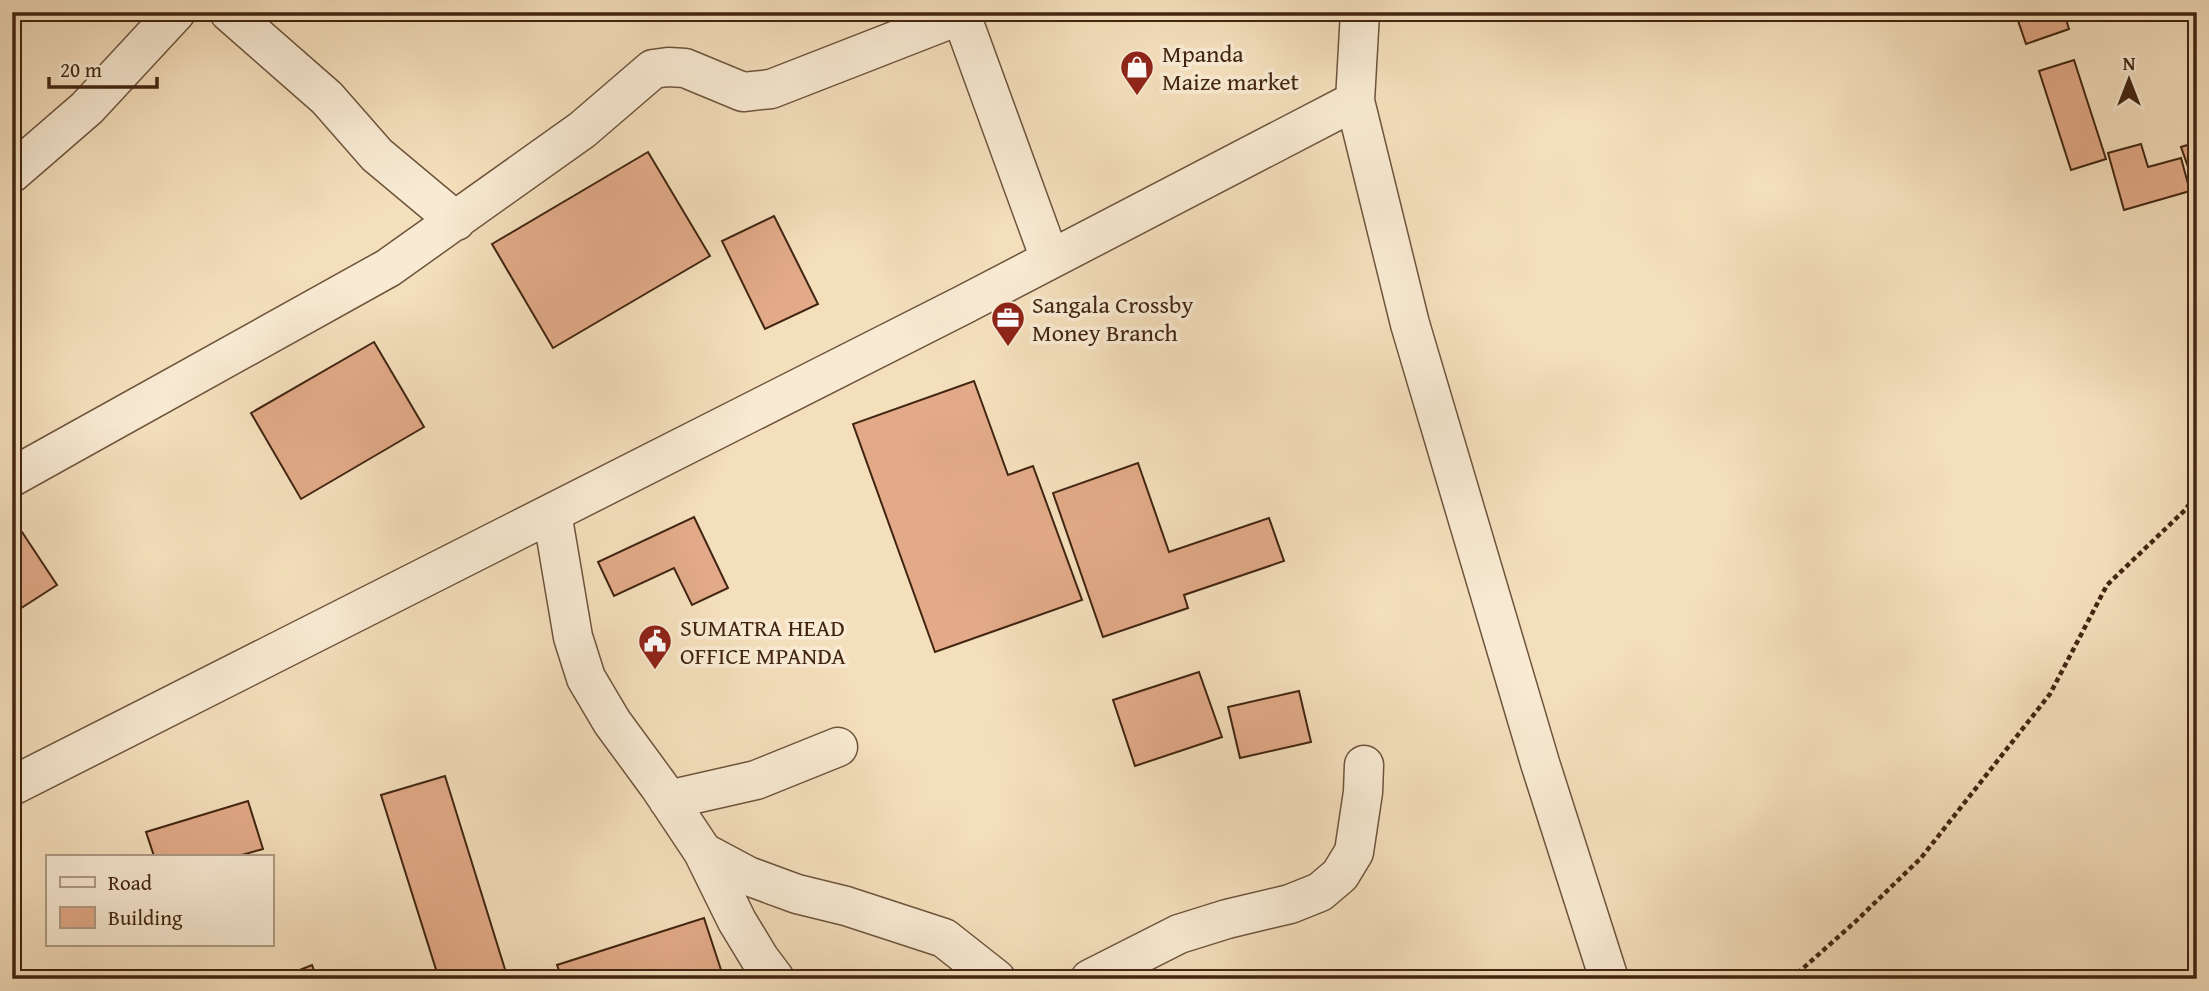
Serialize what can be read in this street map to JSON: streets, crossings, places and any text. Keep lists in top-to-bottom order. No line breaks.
{"places":{"shop":["Mpanda Maize market"],"office":["Sangala Crossby Money Branch"],"public building":["SUMATRA HEAD OFFICE MPANDA"]},"legend":["Road","Building"],"scale_bar":"20 m","north":"top"}
